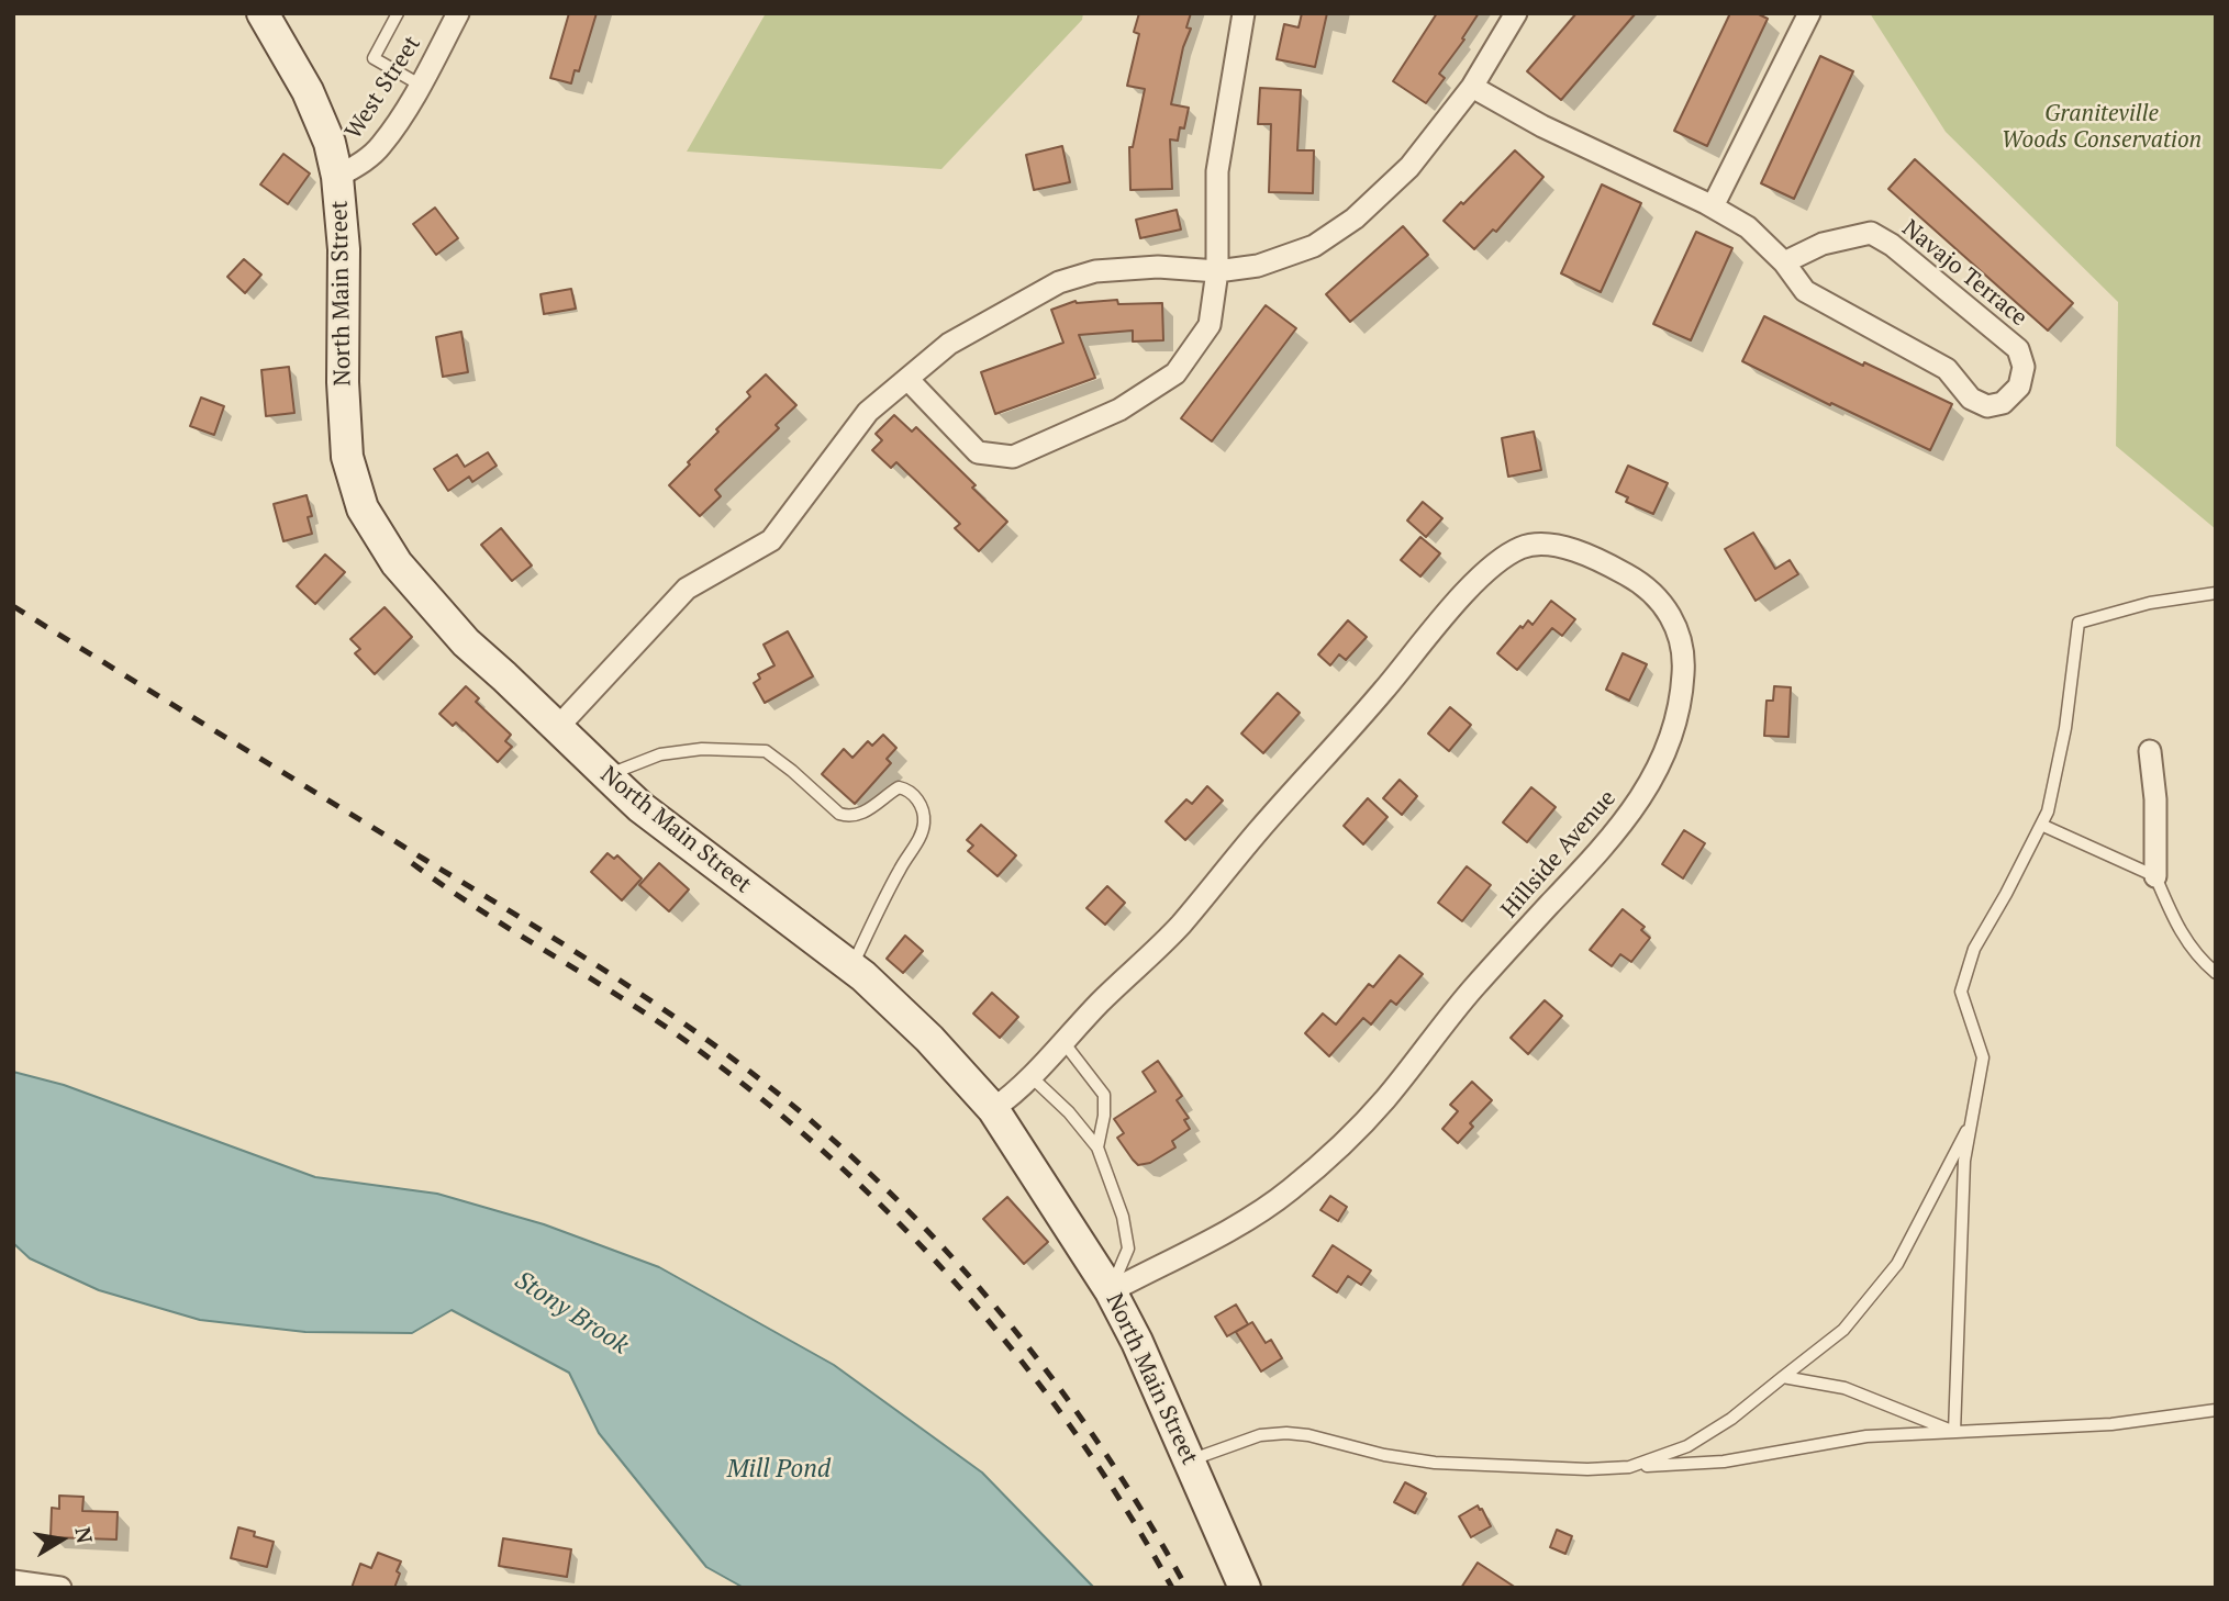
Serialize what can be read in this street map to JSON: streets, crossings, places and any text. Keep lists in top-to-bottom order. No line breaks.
{"streets":{"main road":["North Main Street"],"street":["West Street","Navajo Terrace","Hillside Avenue"]},"crossings":[["West Street","North Main Street"],["North Main Street","Hillside Avenue"]],"water":["Stony Brook","Mill Pond"],"parks":["Graniteville Woods Conservation"],"north":"right"}
